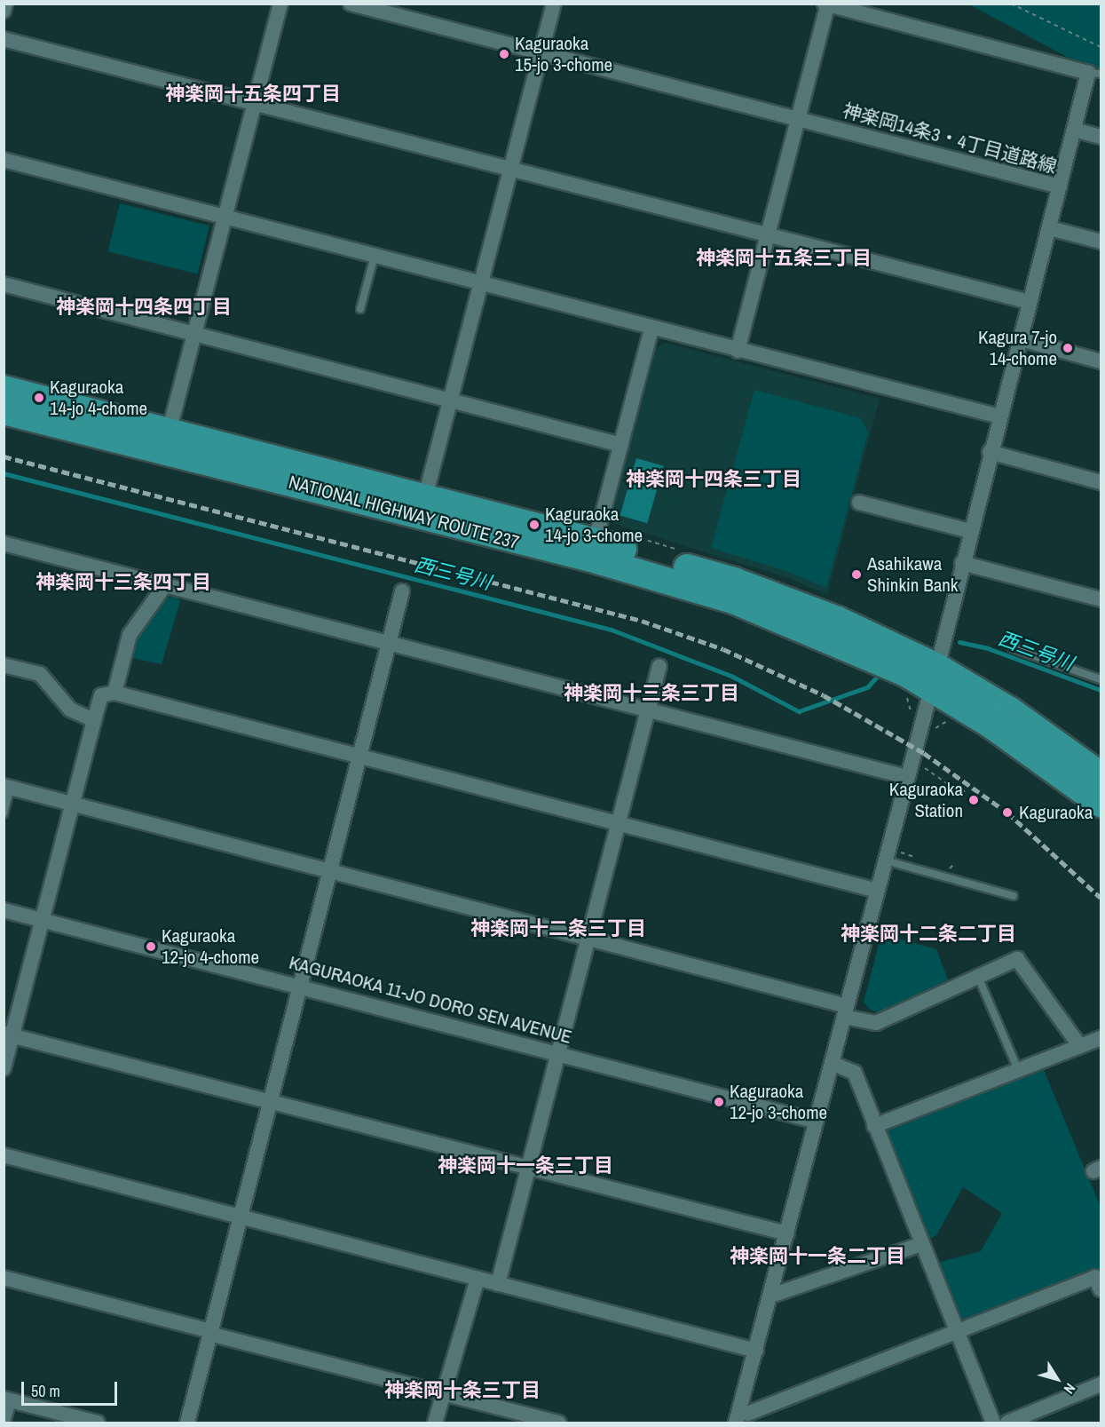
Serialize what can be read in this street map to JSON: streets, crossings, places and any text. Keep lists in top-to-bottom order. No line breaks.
{"streets":{"highway":["NATIONAL HIGHWAY ROUTE 237"],"street":["神楽岡14条3・4丁目道路線","KAGURAOKA 11-JO DORO SEN AVENUE"]},"crossings":[["神楽岡14条3・4丁目道路線","NATIONAL HIGHWAY ROUTE 237"],["神楽岡14条3・4丁目道路線","KAGURAOKA 11-JO DORO SEN AVENUE"]],"districts":["神楽岡十五条四丁目","神楽岡十五条三丁目","神楽岡十四条四丁目","神楽岡十四条三丁目","神楽岡十三条四丁目","神楽岡十三条三丁目","神楽岡十二条三丁目","神楽岡十二条二丁目","神楽岡十一条三丁目","神楽岡十一条二丁目","神楽岡十条三丁目"],"water":["西三号川"],"places":["Kaguraoka 15-jo 3-chome","Kagura 7-jo 14-chome","Kaguraoka 14-jo 4-chome","Kaguraoka 14-jo 3-chome","Asahikawa Shinkin Bank","Kaguraoka Station","Kaguraoka","Kaguraoka 12-jo 4-chome","Kaguraoka 12-jo 3-chome"],"scale_bar":"50 m","north":"bottom right"}
